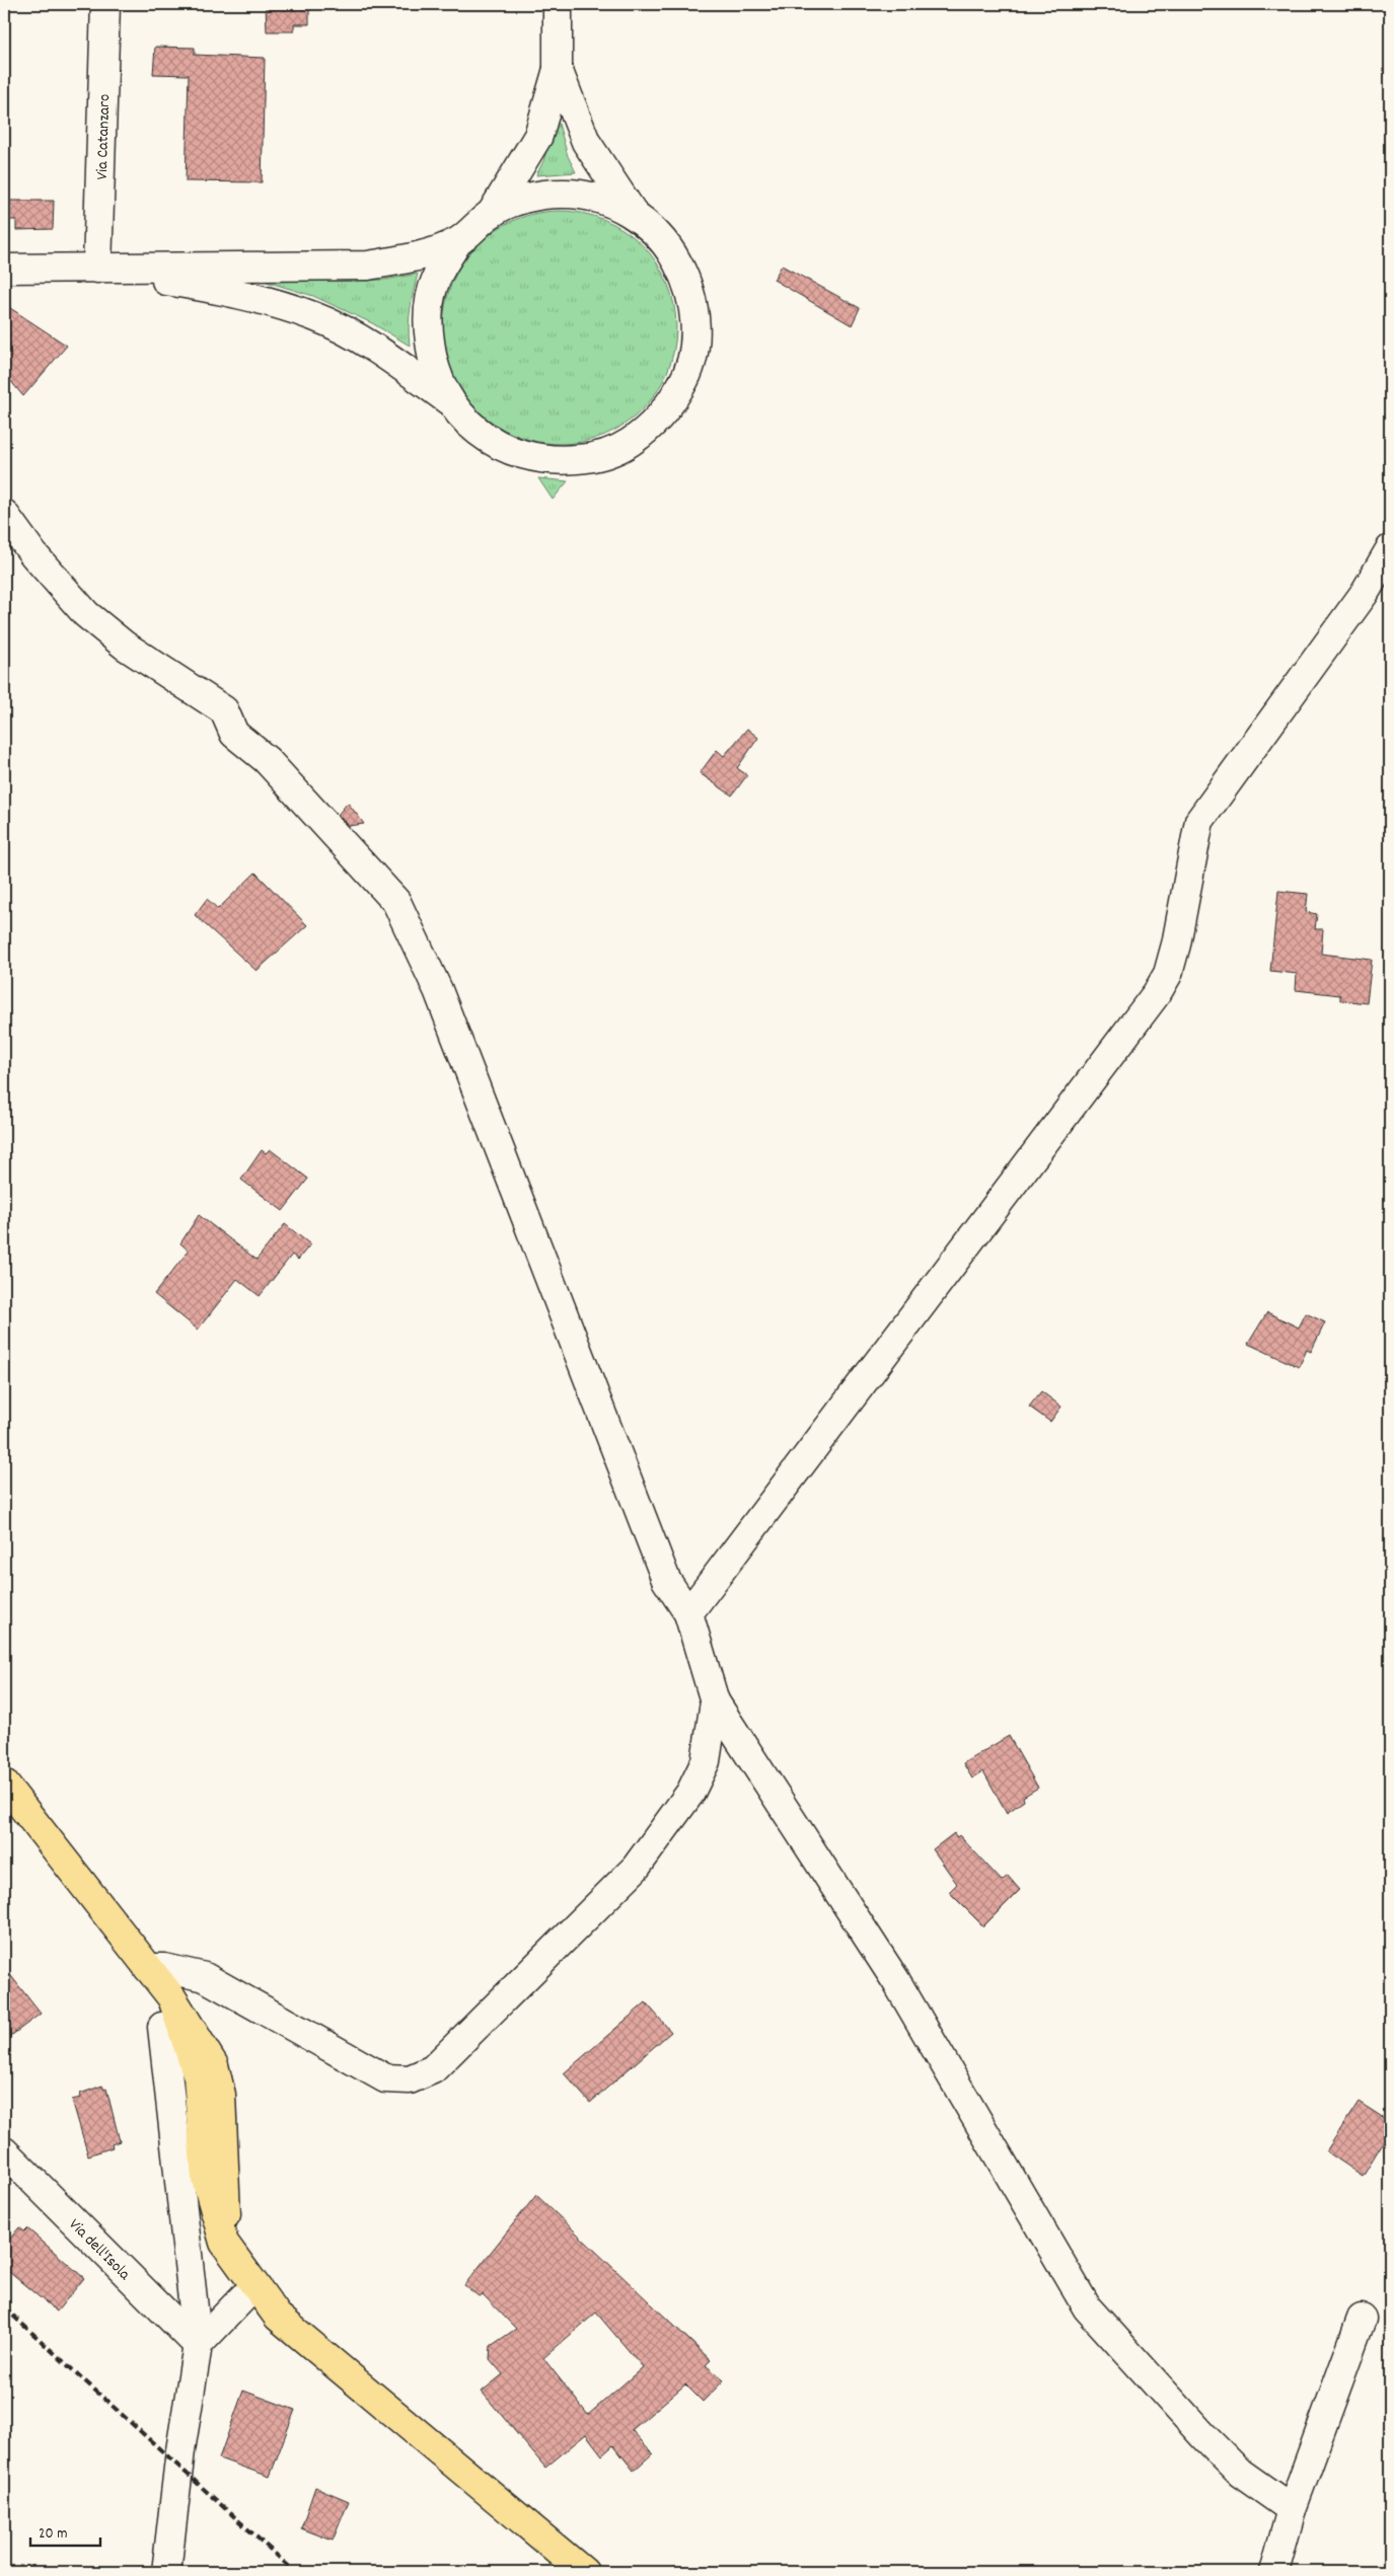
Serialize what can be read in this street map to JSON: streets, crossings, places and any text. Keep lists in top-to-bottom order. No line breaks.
{"streets":{"street":["Via Catanzaro","Via dell'Isola"]},"scale_bar":"20 m"}
